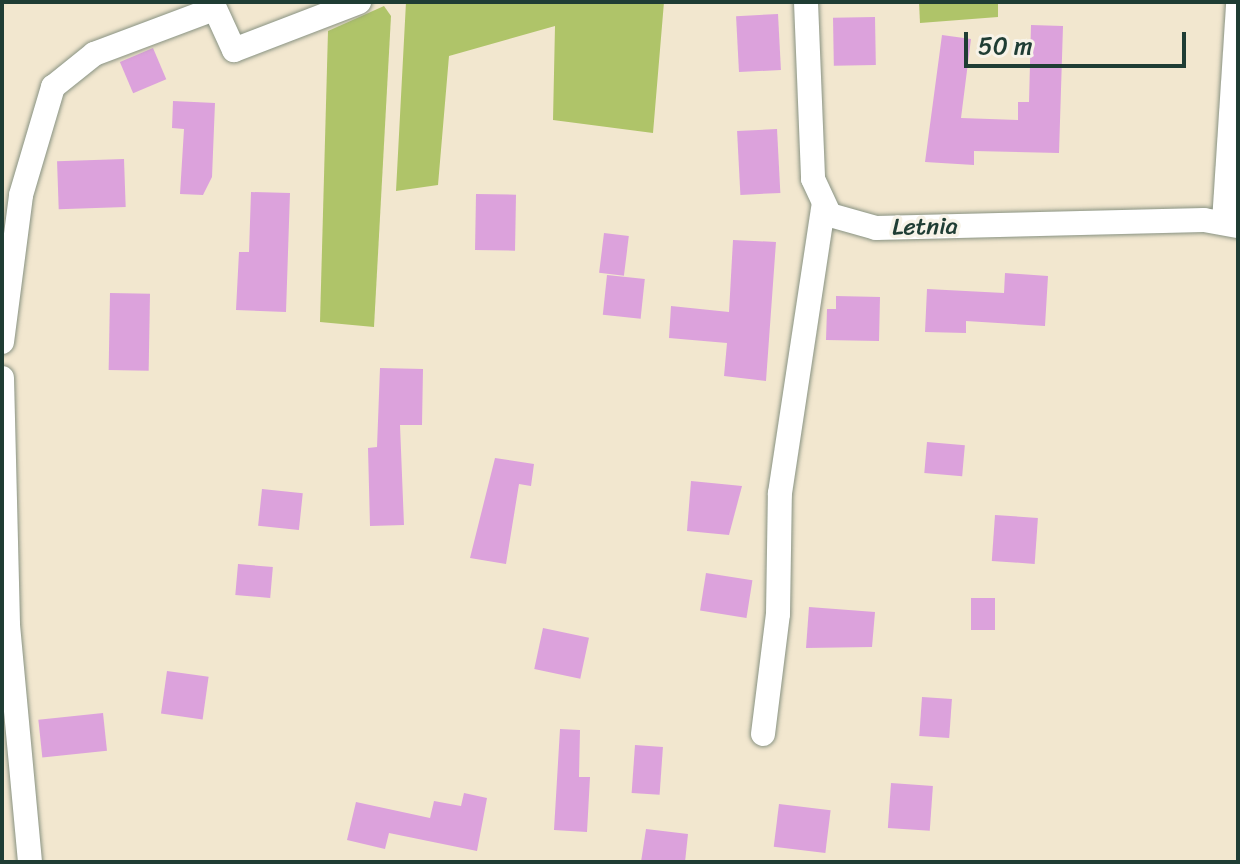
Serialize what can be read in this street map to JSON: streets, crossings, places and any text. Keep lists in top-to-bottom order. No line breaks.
{"streets":{"street":["Letnia"]},"scale_bar":"50 m"}
